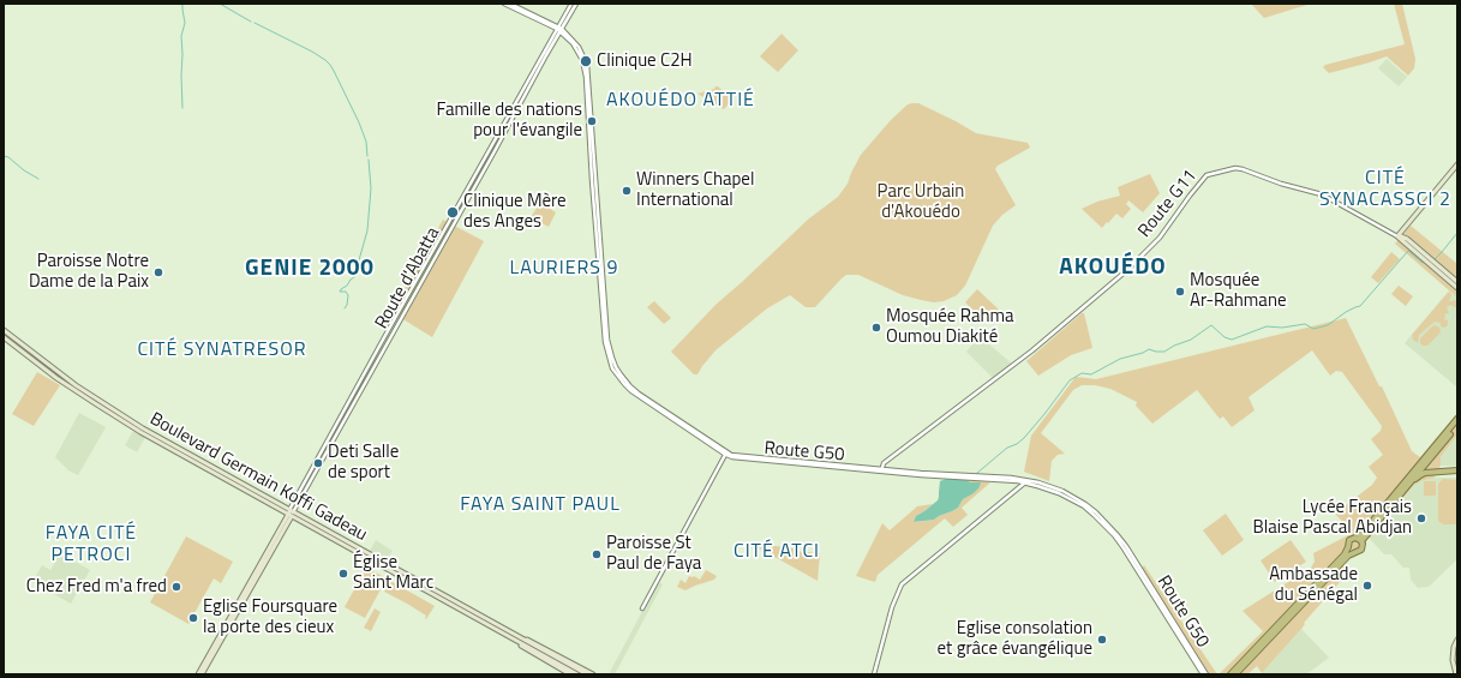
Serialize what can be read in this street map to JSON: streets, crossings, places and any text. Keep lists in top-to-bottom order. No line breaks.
{"streets":{"main road":["Boulevard Germain Koffi Gadeau"],"street":["Route G11","Route d'Abatta","Route G50"]},"crossings":[["Route G11","Route G50"],["Route d'Abatta","Boulevard Germain Koffi Gadeau"]],"districts":["AKOUÉDO ATTIÉ","CITÉ SYNACASSCI 2","AKOUÉDO","GENIE 2000","LAURIERS 9","CITÉ SYNATRESOR","FAYA SAINT PAUL","FAYA CITÉ PETROCI","CITÉ ATCI"],"parks":["Parc Urbain d'Akouédo"],"places":["Clinique C2H","Famille des nations pour l'évangile","Winners Chapel International","Clinique Mère des Anges","Paroisse Notre Dame de la Paix","Mosquée Ar-Rahmane","Mosquée Rahma Oumou Diakité","Deti Salle de sport","Lycée Français Blaise Pascal Abidjan","Paroisse St Paul de Faya","Église Saint Marc","Ambassade du Sénégal","Chez Fred m'a fred","Eglise Foursquare la porte des cieux","Eglise consolation et grâce évangélique"]}
